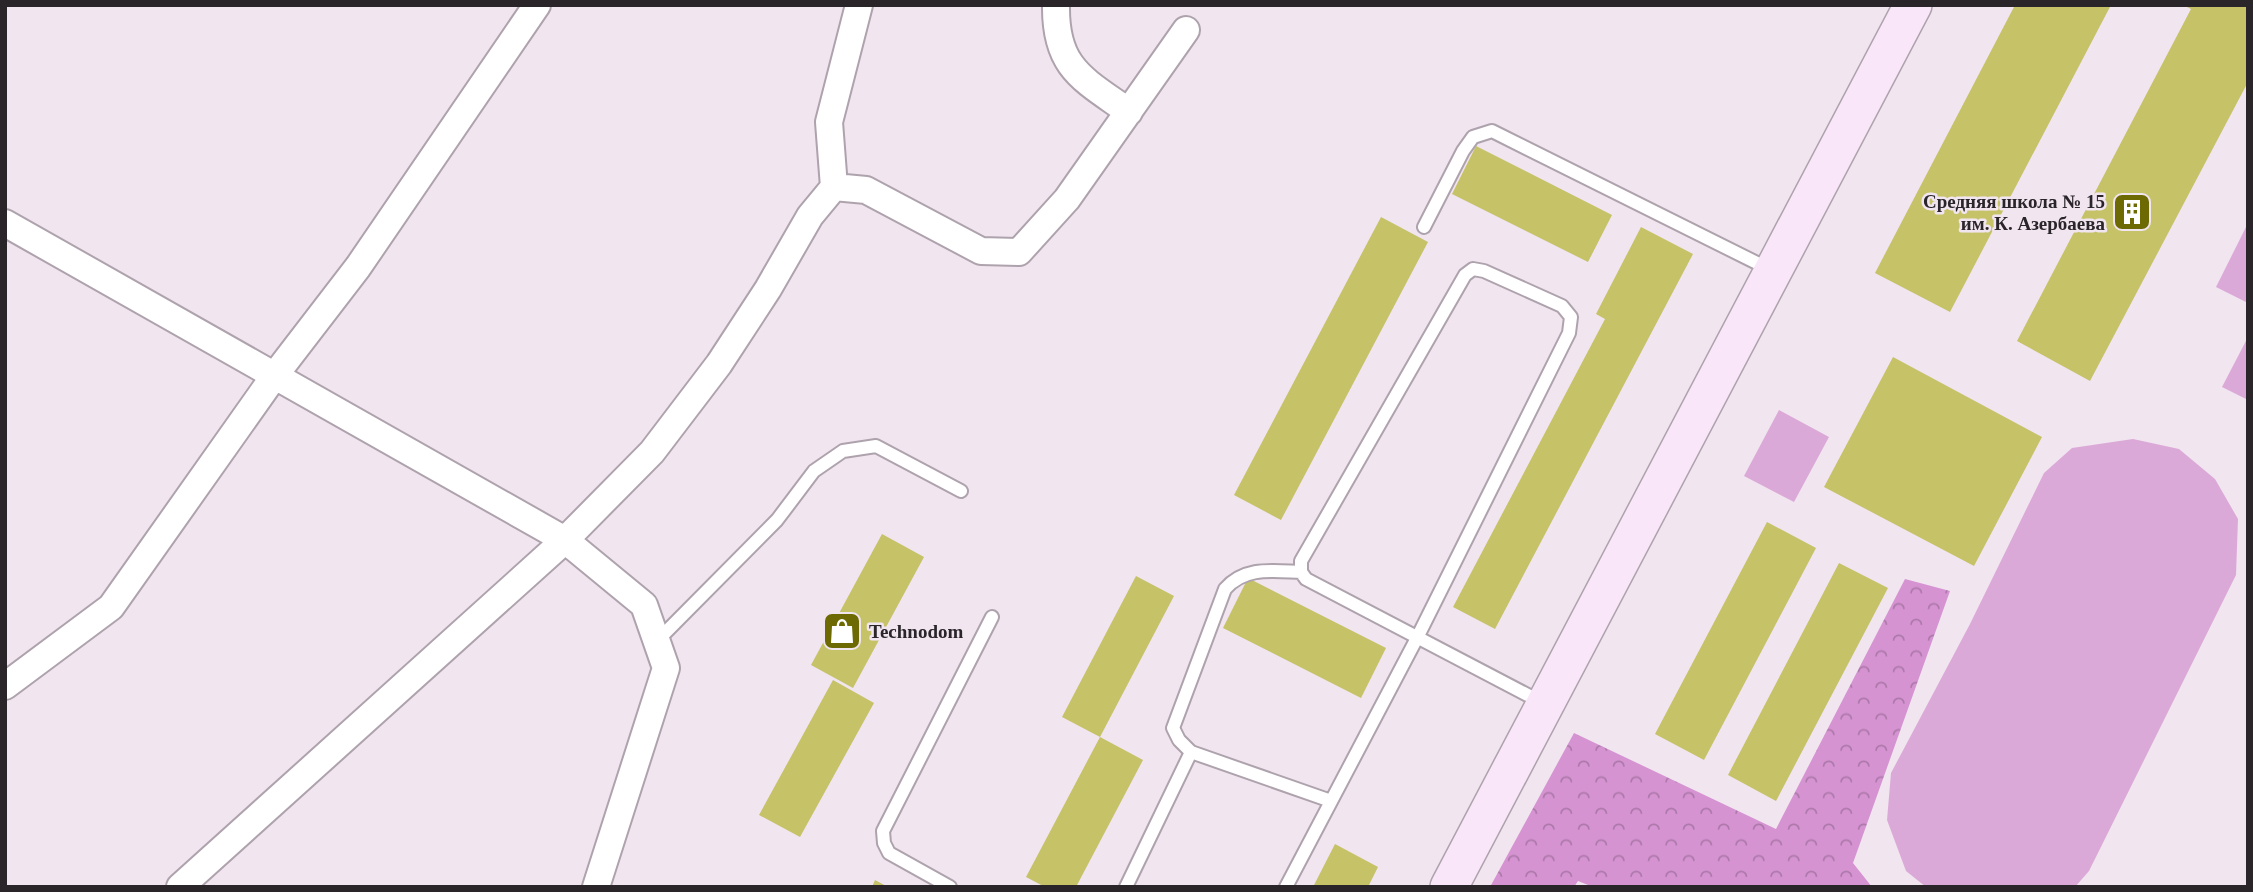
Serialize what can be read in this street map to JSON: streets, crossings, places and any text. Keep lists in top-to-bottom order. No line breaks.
{"places":{"building":["Средняя школа № 15 им. К. Азербаева"],"shop":["Technodom"]}}
